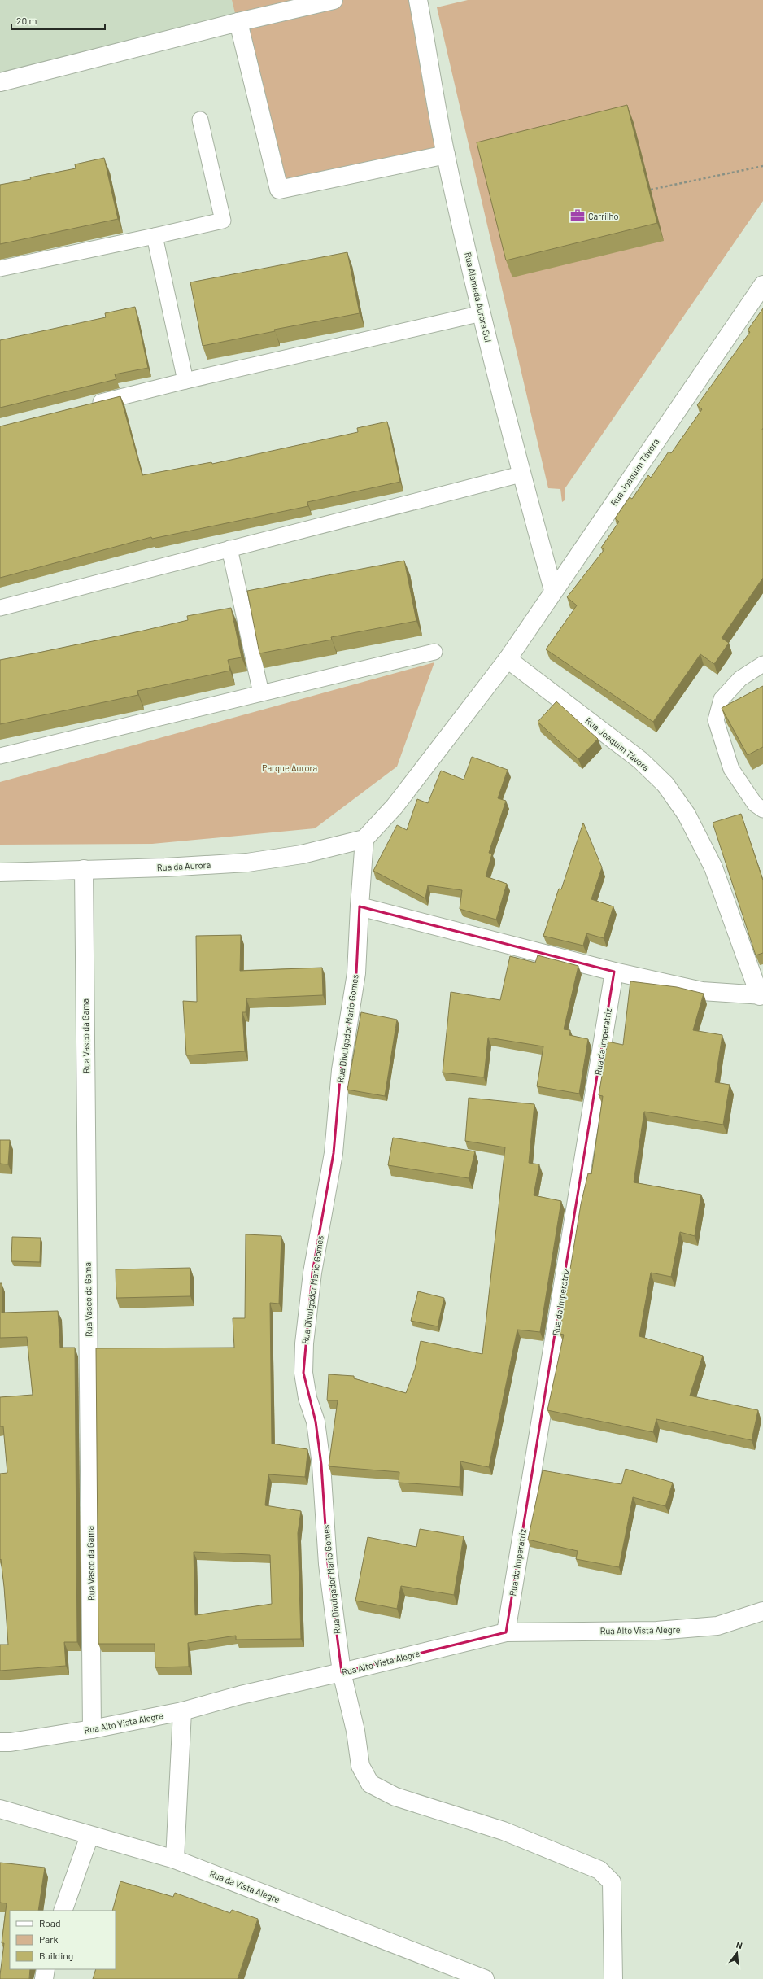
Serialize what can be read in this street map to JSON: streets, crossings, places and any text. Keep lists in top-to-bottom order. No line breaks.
{"streets":{"street":["Rua Alameda Aurora Sul","Rua Joaquim Távora","Rua da Aurora","Rua Divulgador Mario Gomes","Rua Vasco da Gama","Rua da Imperatriz","Rua Alto Vista Alegre","Rua da Vista Alegre"]},"crossings":[["Rua Alameda Aurora Sul","Rua Joaquim Távora"],["Rua Joaquim Távora","Rua da Aurora"],["Rua da Aurora","Rua Vasco da Gama"],["Rua Divulgador Mario Gomes","Rua Alto Vista Alegre"],["Rua Vasco da Gama","Rua Alto Vista Alegre"],["Rua da Imperatriz","Rua Alto Vista Alegre"]],"parks":["Parque Aurora"],"places":{"office":["Carrilho"]},"legend":["Road","Park","Building"],"scale_bar":"20 m","north":"top"}
